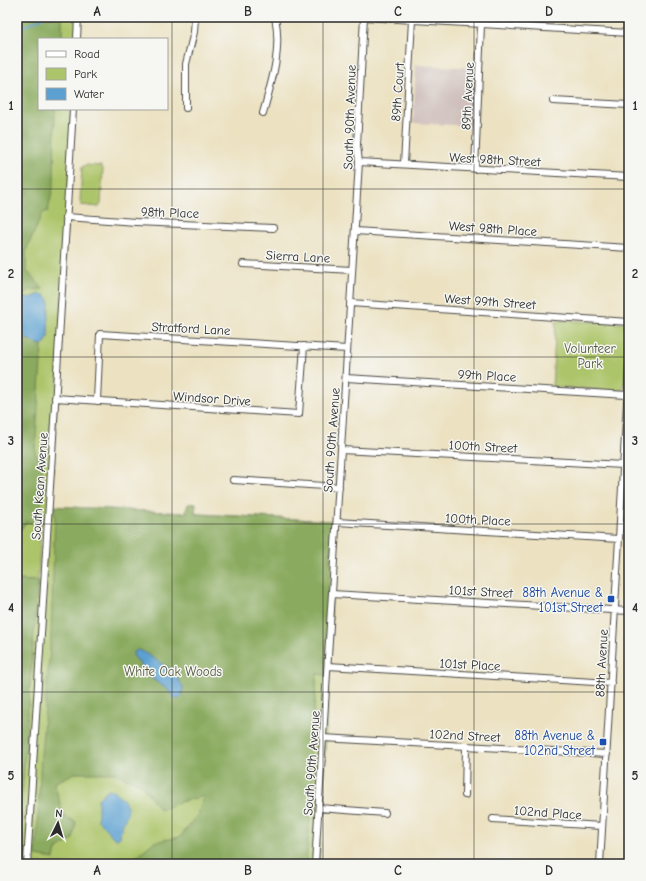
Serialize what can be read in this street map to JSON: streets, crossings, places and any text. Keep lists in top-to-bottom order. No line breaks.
{"streets":{"street":["89th Court","89th Avenue","South 90th Avenue","West 98th Street","98th Place","West 98th Place","Sierra Lane","West 99th Street","Stratford Lane","99th Place","Windsor Drive","100th Street","South Kean Avenue","100th Place","101st Street","88th Avenue","101st Place","102nd Street","102nd Place"]},"crossings":[["89th Court","West 98th Street"],["89th Avenue","West 98th Street"],["South 90th Avenue","West 98th Street"],["South 90th Avenue","West 98th Place"],["South 90th Avenue","Sierra Lane"],["South 90th Avenue","West 99th Street"],["South 90th Avenue","Stratford Lane"],["South 90th Avenue","99th Place"],["South 90th Avenue","100th Street"],["South 90th Avenue","100th Place"],["South 90th Avenue","101st Street"],["South 90th Avenue","101st Place"],["South 90th Avenue","102nd Street"],["98th Place","South Kean Avenue"],["Stratford Lane","Windsor Drive"],["99th Place","88th Avenue"],["Windsor Drive","South Kean Avenue"],["100th Street","88th Avenue"],["100th Place","88th Avenue"],["101st Street","88th Avenue"],["88th Avenue","101st Place"],["88th Avenue","102nd Street"],["88th Avenue","102nd Place"]],"parks":["Volunteer Park","White Oak Woods"],"places":{"transit":["88th Avenue & 101st Street","88th Avenue & 102nd Street"]},"legend":["Road","Park","Water"],"north":"top","grid":{"columns":["A","B","C","D"],"rows":["1","2","3","4","5"]}}
